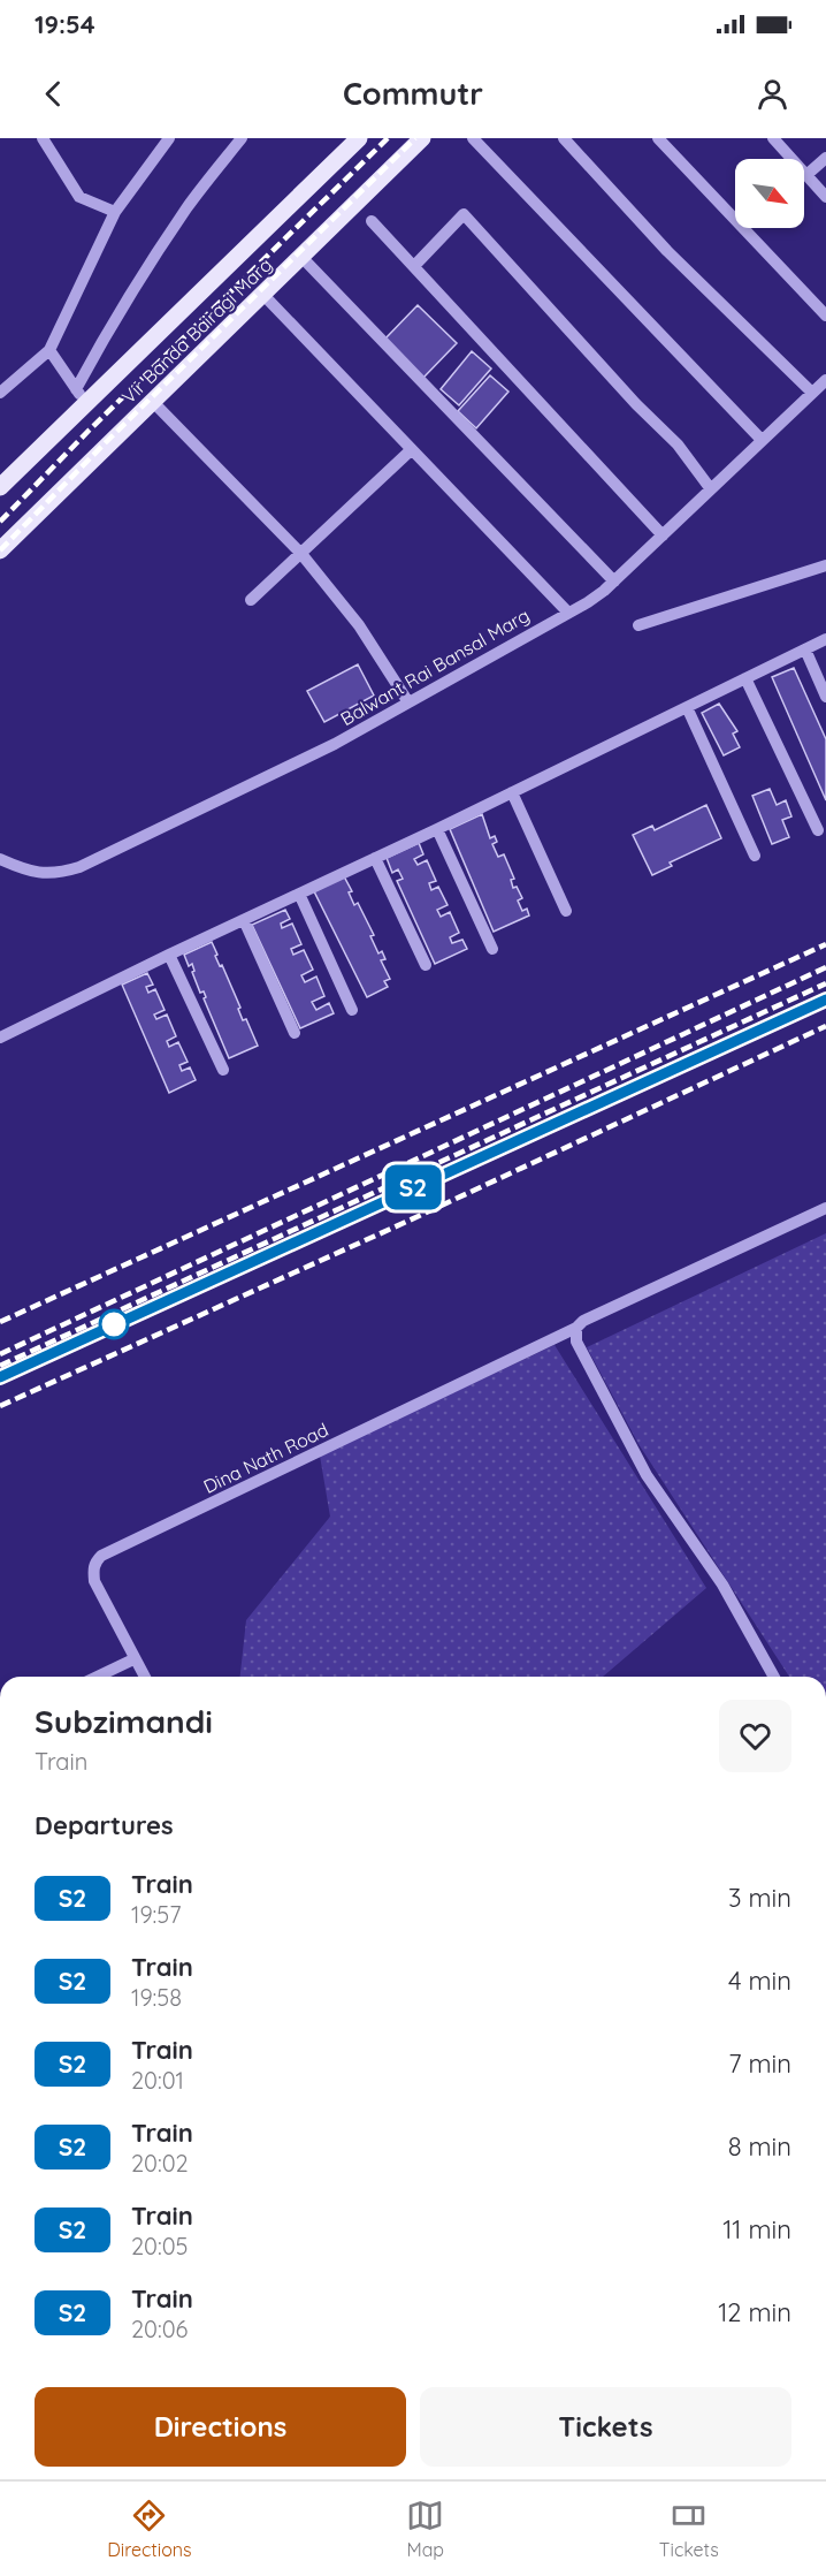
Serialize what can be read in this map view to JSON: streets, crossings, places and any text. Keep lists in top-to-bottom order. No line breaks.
{"streets":{"main road":["Vir Banda Bairagi Marg"],"street":["Balwant Rai Bansal Marg","Dina Nath Road"]},"north":"bottom right","page":{"status":"19:54","header":"Commutr","on_map":"S2","heading":[["Subzimandi","Train"],"Departures"],"list":[{"mark":"S2","name":"Train","note":"19:57","value":"3 min"},{"mark":"S2","name":"Train","note":"19:58","value":"4 min"},{"mark":"S2","name":"Train","note":"20:01","value":"7 min"},{"mark":"S2","name":"Train","note":"20:02","value":"8 min"},{"mark":"S2","name":"Train","note":"20:05","value":"11 min"},{"mark":"S2","name":"Train","note":"20:06","value":"12 min"}],"buttons":["Directions","Tickets"],"tabs":["Directions","Map","Tickets"]}}
